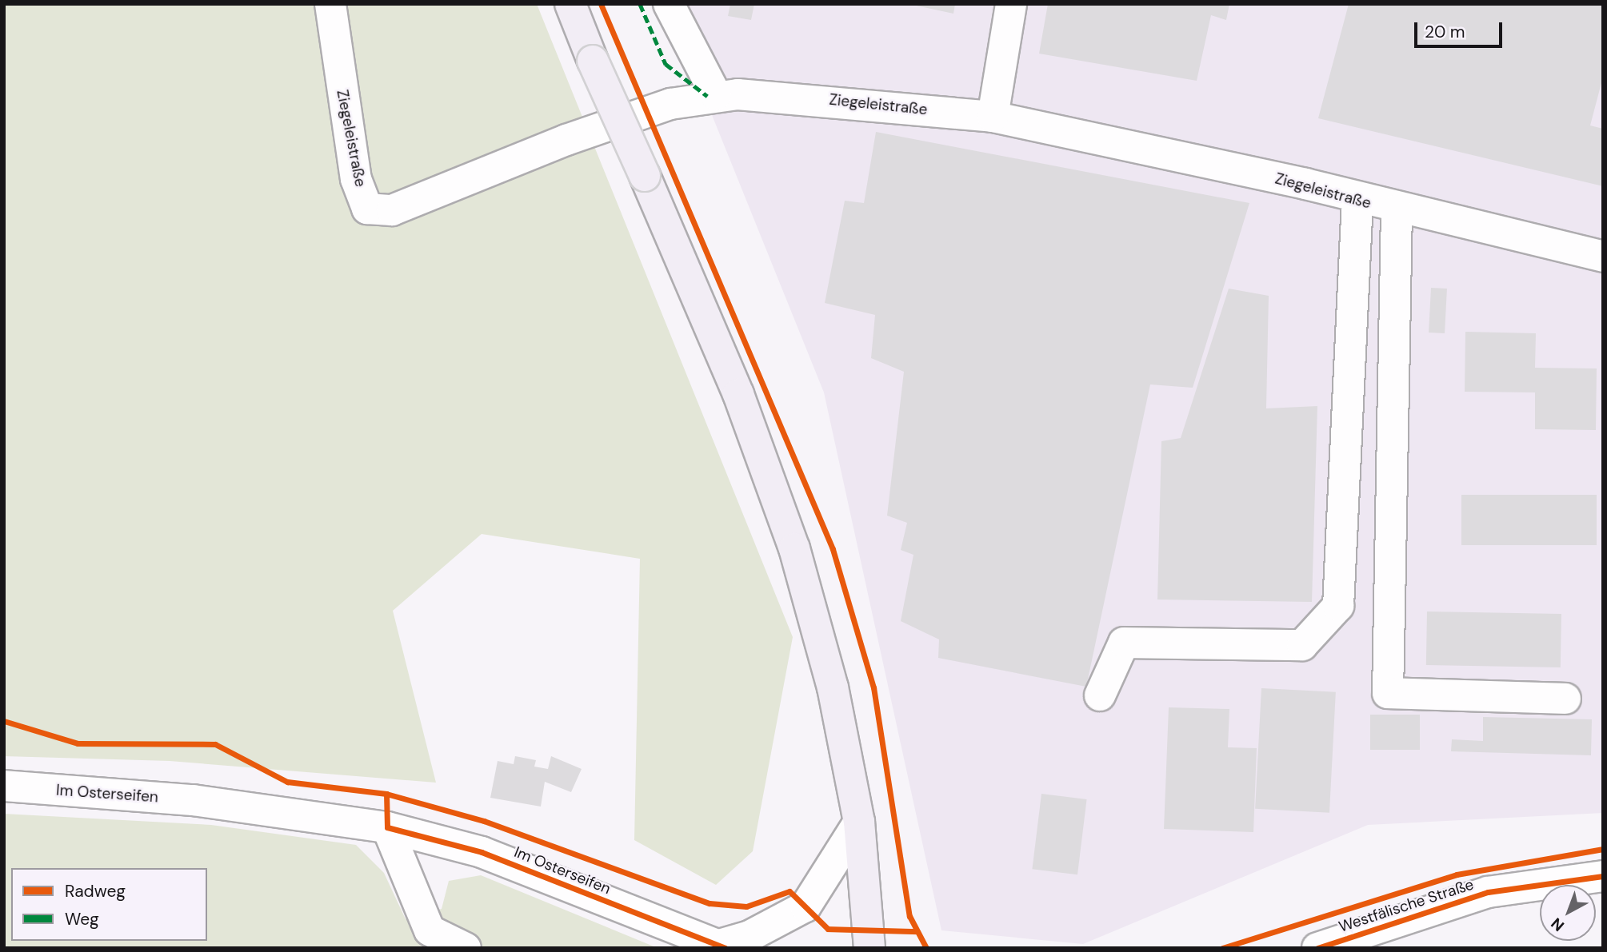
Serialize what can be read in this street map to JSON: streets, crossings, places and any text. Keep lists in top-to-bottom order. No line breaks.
{"streets":{"street":["Ziegeleistraße","Im Osterseifen","Westfälische Straße"]},"legend":["Radweg","Weg"],"scale_bar":"20 m","north":"bottom left"}
